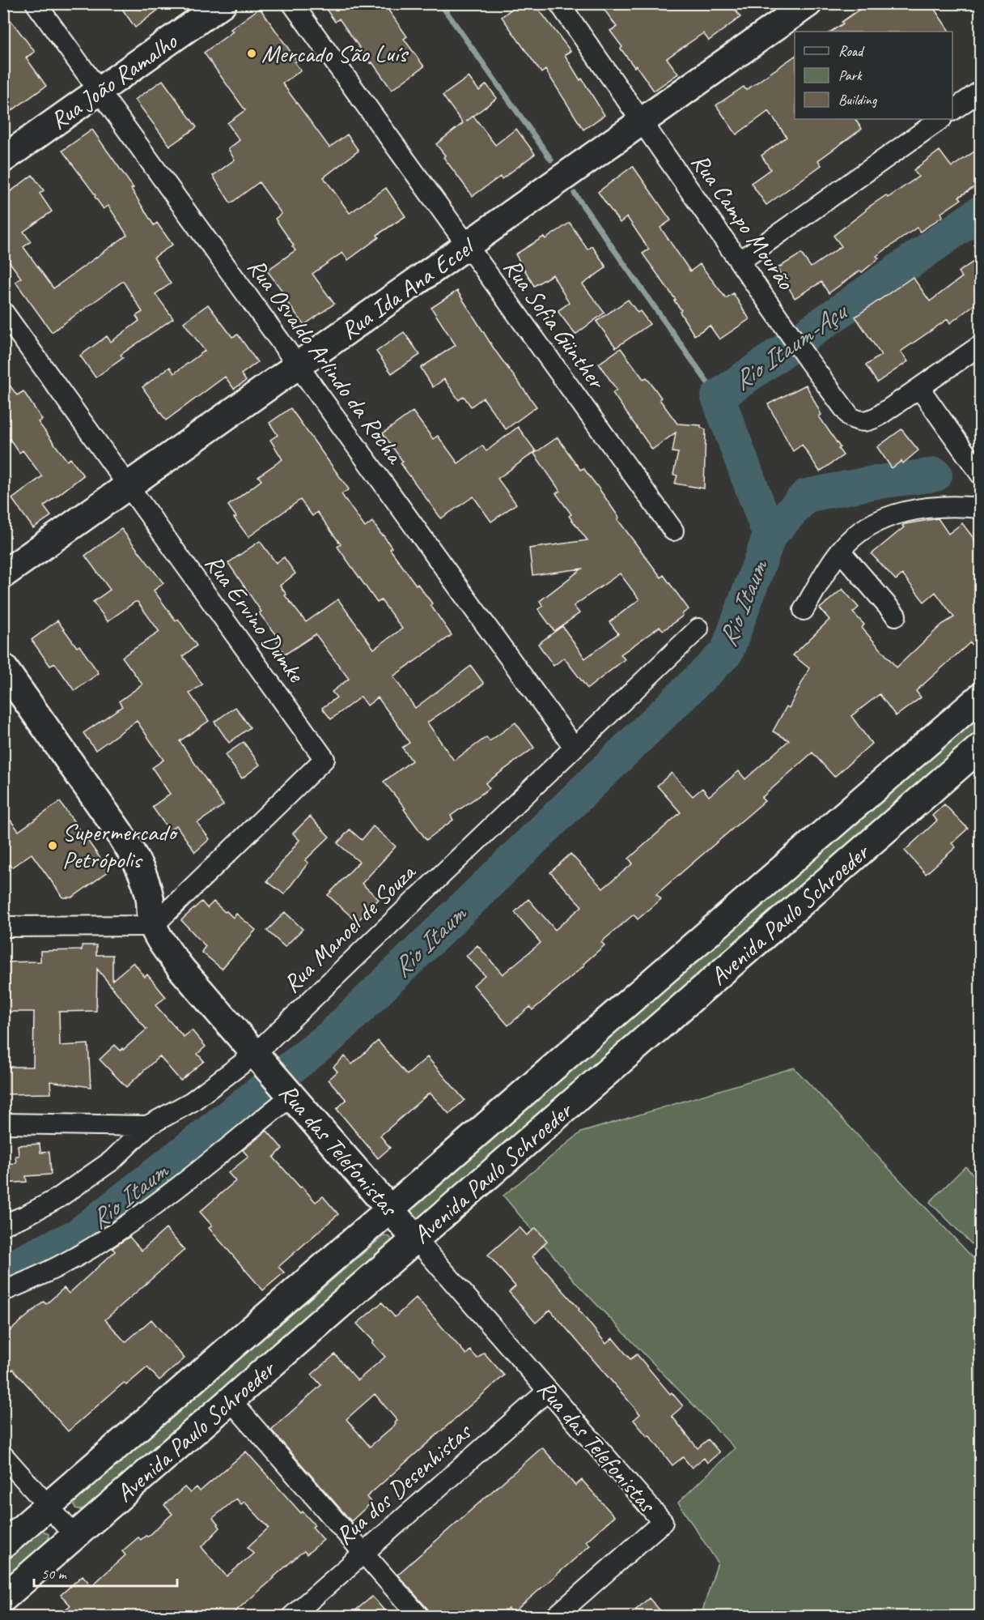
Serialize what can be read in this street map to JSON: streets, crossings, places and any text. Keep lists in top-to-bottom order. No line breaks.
{"streets":{"main road":["Rua João Ramalho","Rua Ida Ana Eccel","Avenida Paulo Schroeder","Rua das Telefonistas"],"street":["Rua Campo Mourão","Rua Sofia Günther","Rua Osvaldo Arlindo da Rocha","Rua Ervino Dumke","Rua Manoel de Souza","Rua dos Desenhistas"]},"crossings":[["Rua João Ramalho","Rua Osvaldo Arlindo da Rocha"],["Rua Campo Mourão","Rua Ida Ana Eccel"],["Rua Ida Ana Eccel","Rua Sofia Günther"],["Rua Ida Ana Eccel","Rua Osvaldo Arlindo da Rocha"],["Rua Ida Ana Eccel","Rua Ervino Dumke"],["Rua Osvaldo Arlindo da Rocha","Rua Manoel de Souza"],["Rua Ervino Dumke","Rua das Telefonistas"],["Avenida Paulo Schroeder","Rua das Telefonistas"],["Rua Manoel de Souza","Rua das Telefonistas"],["Rua das Telefonistas","Rua dos Desenhistas"]],"water":["Rio Itaum-Açu","Rio Itaum"],"places":["Mercado São Luís","Supermercado Petrópolis"],"legend":["Road","Park","Building"],"scale_bar":"50 m"}
